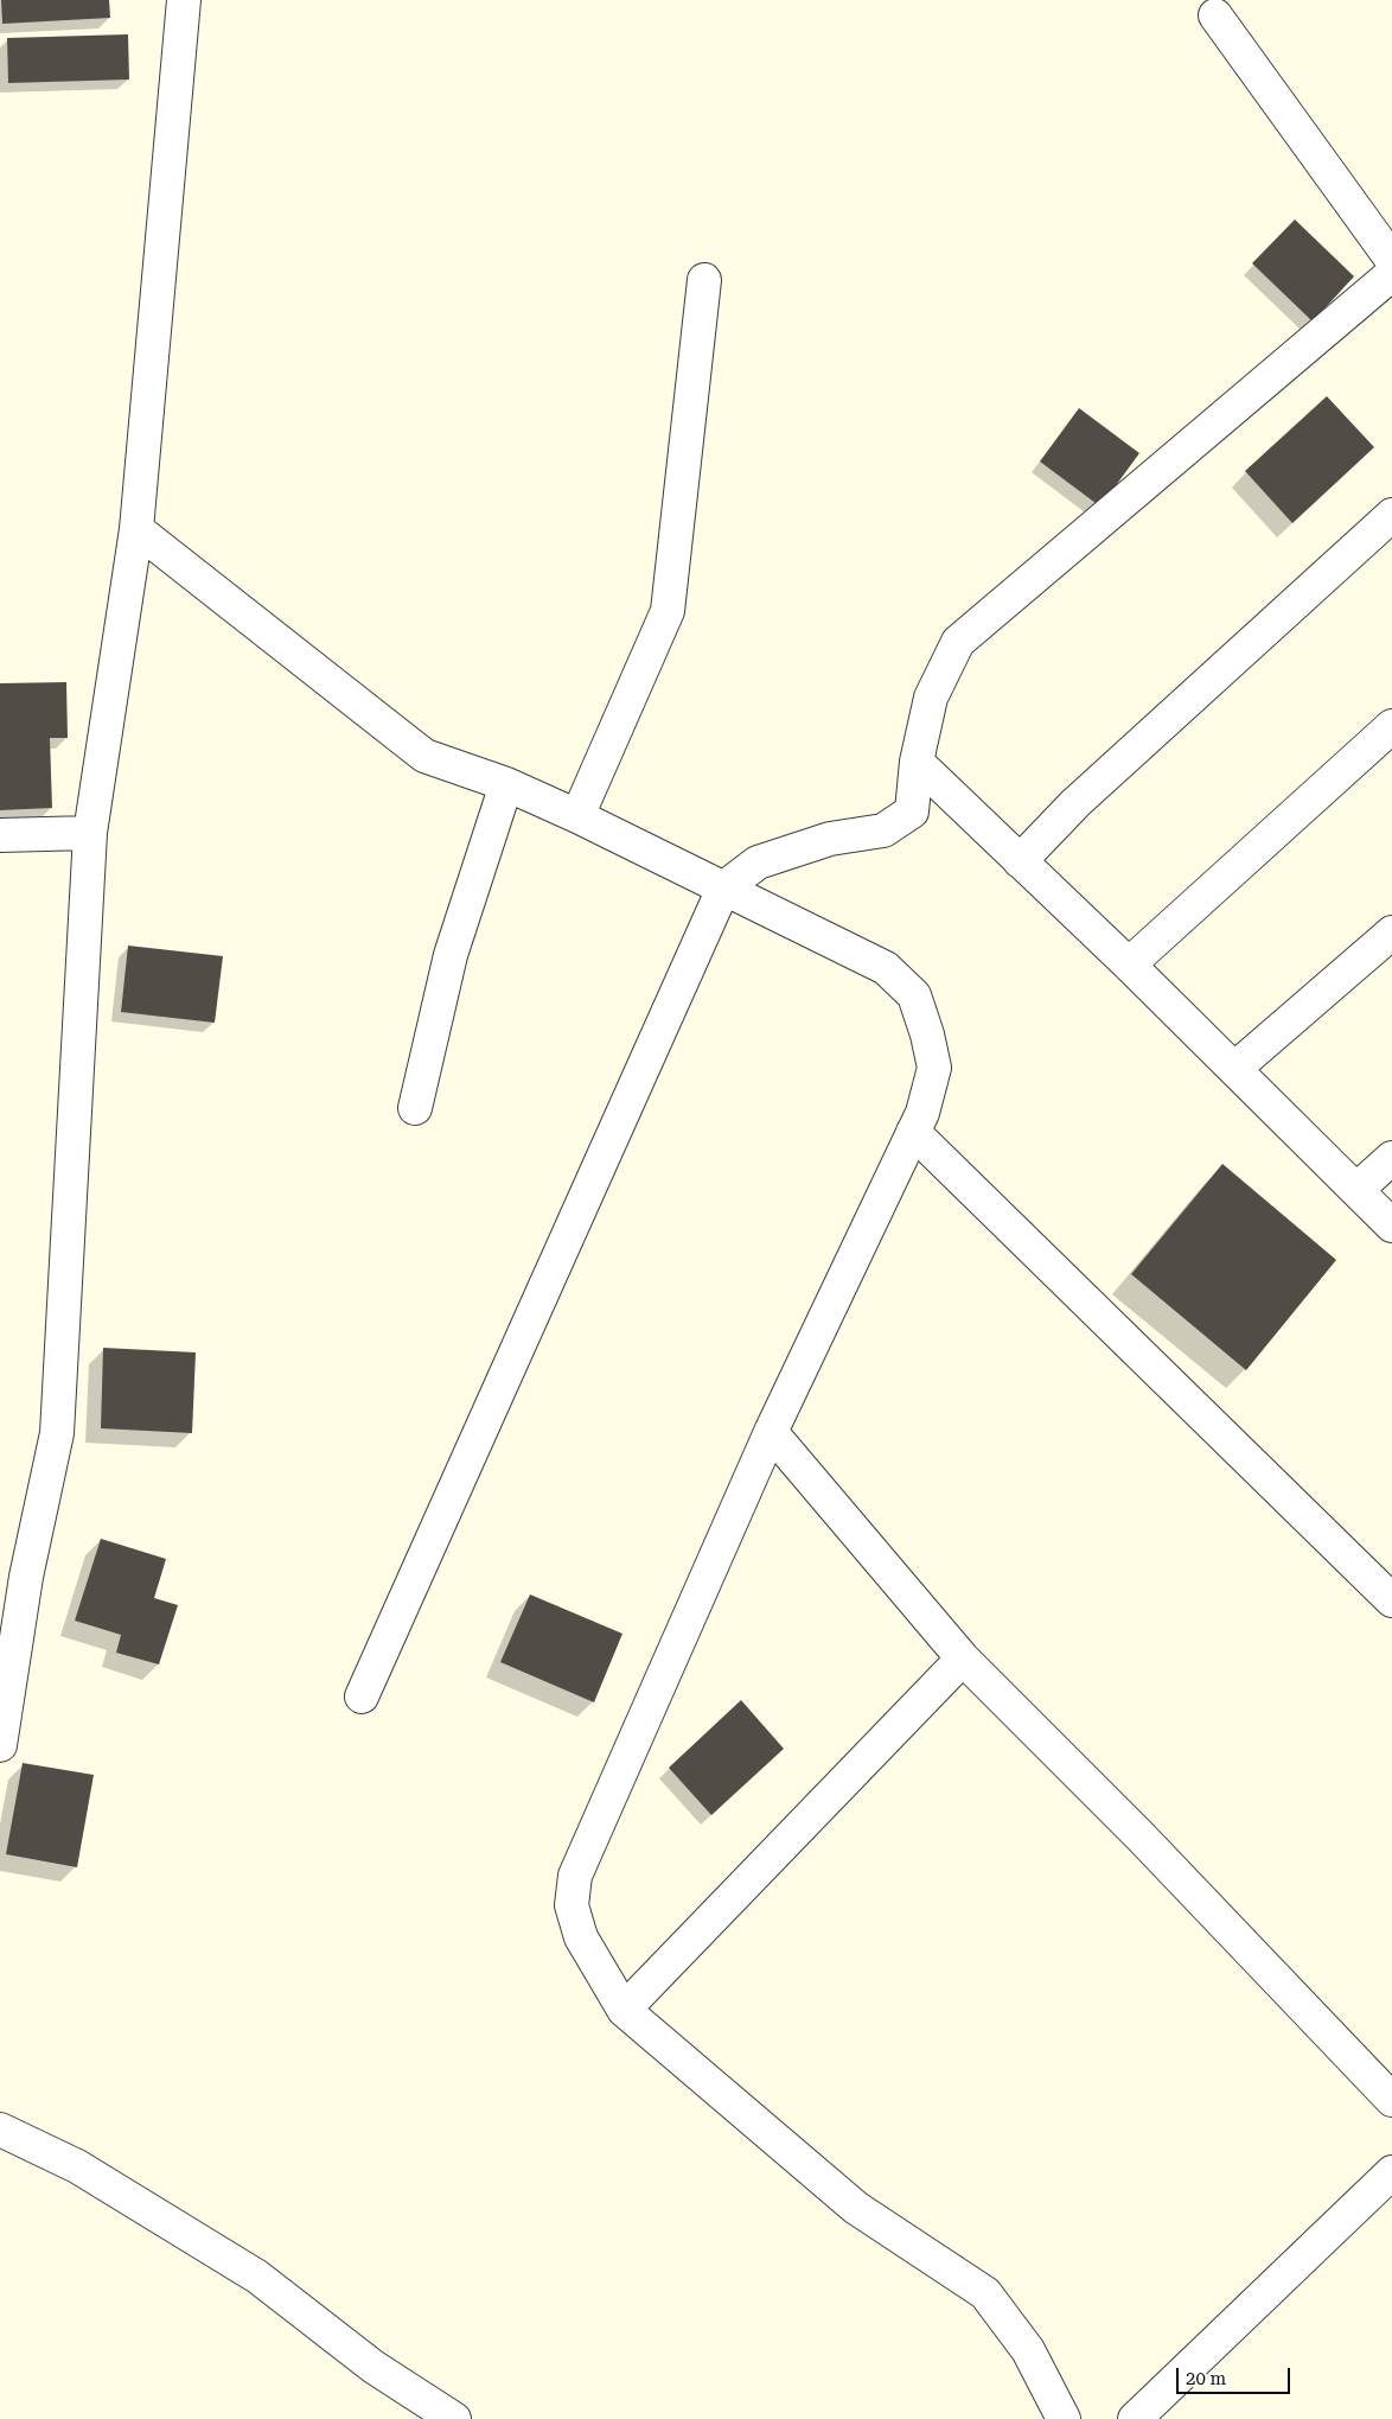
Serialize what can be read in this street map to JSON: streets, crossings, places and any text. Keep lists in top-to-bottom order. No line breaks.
{"scale_bar":"20 m"}
